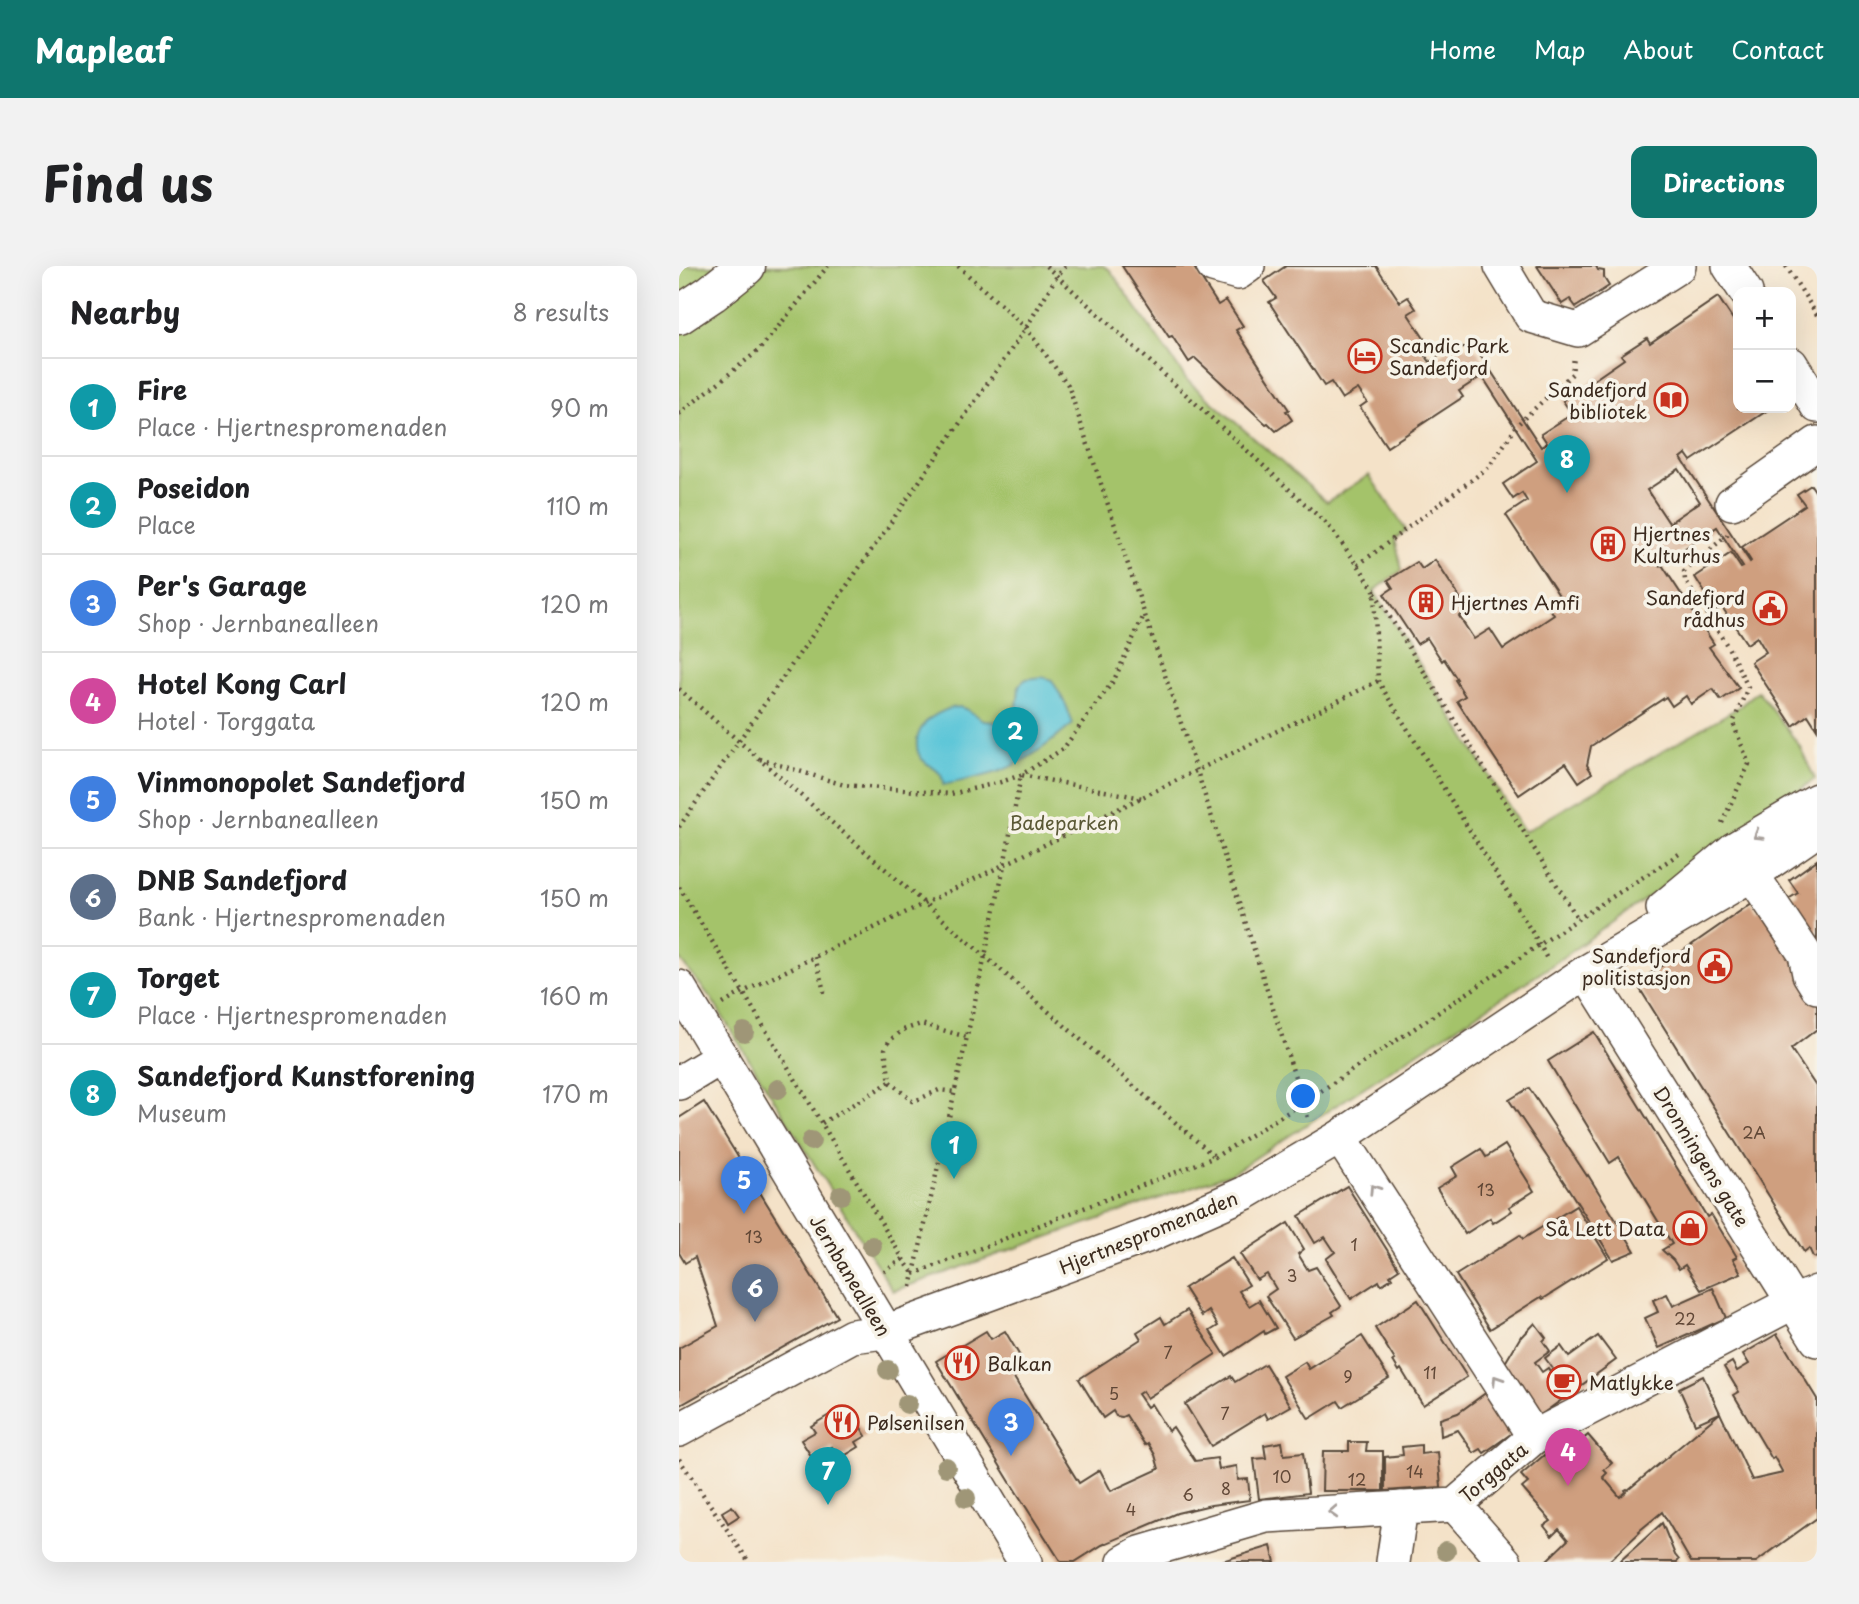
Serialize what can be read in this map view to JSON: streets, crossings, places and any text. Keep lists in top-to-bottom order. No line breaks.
{"streets":{"street":["Dronningens gate","Hjertnespromenaden","Jernbanealleen","Torggata"]},"crossings":[["Dronningens gate","Hjertnespromenaden"],["Dronningens gate","Torggata"],["Hjertnespromenaden","Jernbanealleen"]],"one_way":["Torggata"],"parks":["Badeparken"],"places":{"hotel":["Scandic Park Sandefjord"],"library":["Sandefjord bibliotek"],"building":["Hjertnes Kulturhus","Hjertnes Amfi"],"public building":["Sandefjord rådhus","Sandefjord politistasjon"],"shop":["Så Lett Data"],"restaurant":["Balkan","Pølsenilsen"],"cafe":["Matlykke"]},"house_numbers":["2A","13","13","1","3","22","7","11","9","5","7","14","10","12","8","6","4"],"page":{"header":"Mapleaf","nav":["Home","Map","About","Contact"],"title":"Find us","buttons":"Directions","heading":["Nearby","8 results"],"map_buttons":["+","−"],"list":[{"mark":"1","name":"Fire","note":"Place · Hjertnespromenaden","value":"90 m"},{"mark":"2","name":"Poseidon","note":"Place","value":"110 m"},{"mark":"3","name":"Per's Garage","note":"Shop · Jernbanealleen","value":"120 m"},{"mark":"4","name":"Hotel Kong Carl","note":"Hotel · Torggata","value":"120 m"},{"mark":"5","name":"Vinmonopolet Sandefjord","note":"Shop · Jernbanealleen","value":"150 m"},{"mark":"6","name":"DNB Sandefjord","note":"Bank · Hjertnespromenaden","value":"150 m"},{"mark":"7","name":"Torget","note":"Place · Hjertnespromenaden","value":"160 m"},{"mark":"8","name":"Sandefjord Kunstforening","note":"Museum","value":"170 m"}],"pins":["8","2","1","5","6","3","4","7"]}}
